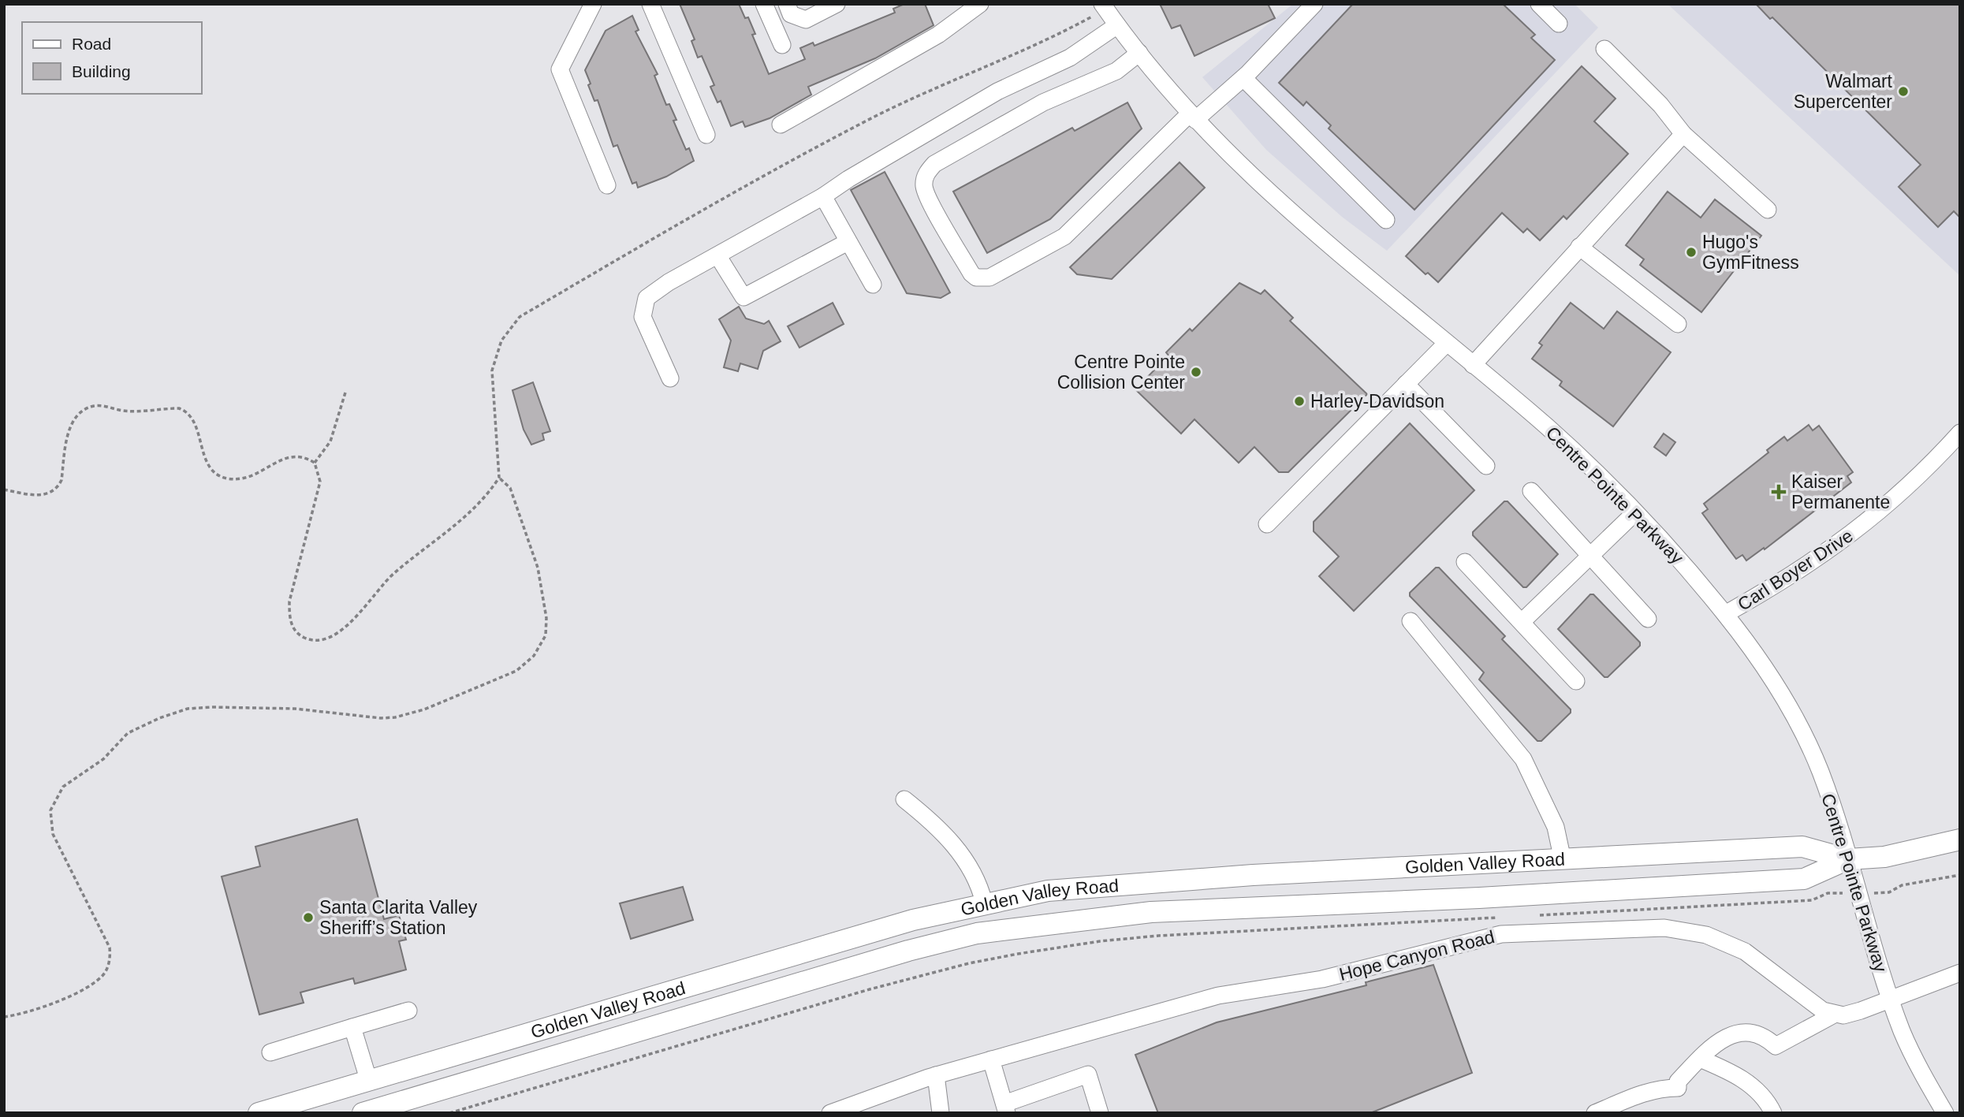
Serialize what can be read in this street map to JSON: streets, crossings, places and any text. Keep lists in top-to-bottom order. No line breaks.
{"streets":{"main road":["Golden Valley Road"],"street":["Centre Pointe Parkway","Carl Boyer Drive","Hope Canyon Road"]},"crossings":[["Centre Pointe Parkway","Carl Boyer Drive"],["Centre Pointe Parkway","Golden Valley Road"]],"places":{"other":["Walmart Supercenter","Hugo's GymFitness","Centre Pointe Collision Center","Harley-Davidson","Santa Clarita Valley Sheriff’s Station"],"health":["Kaiser Permanente"]},"legend":["Road","Building"]}
